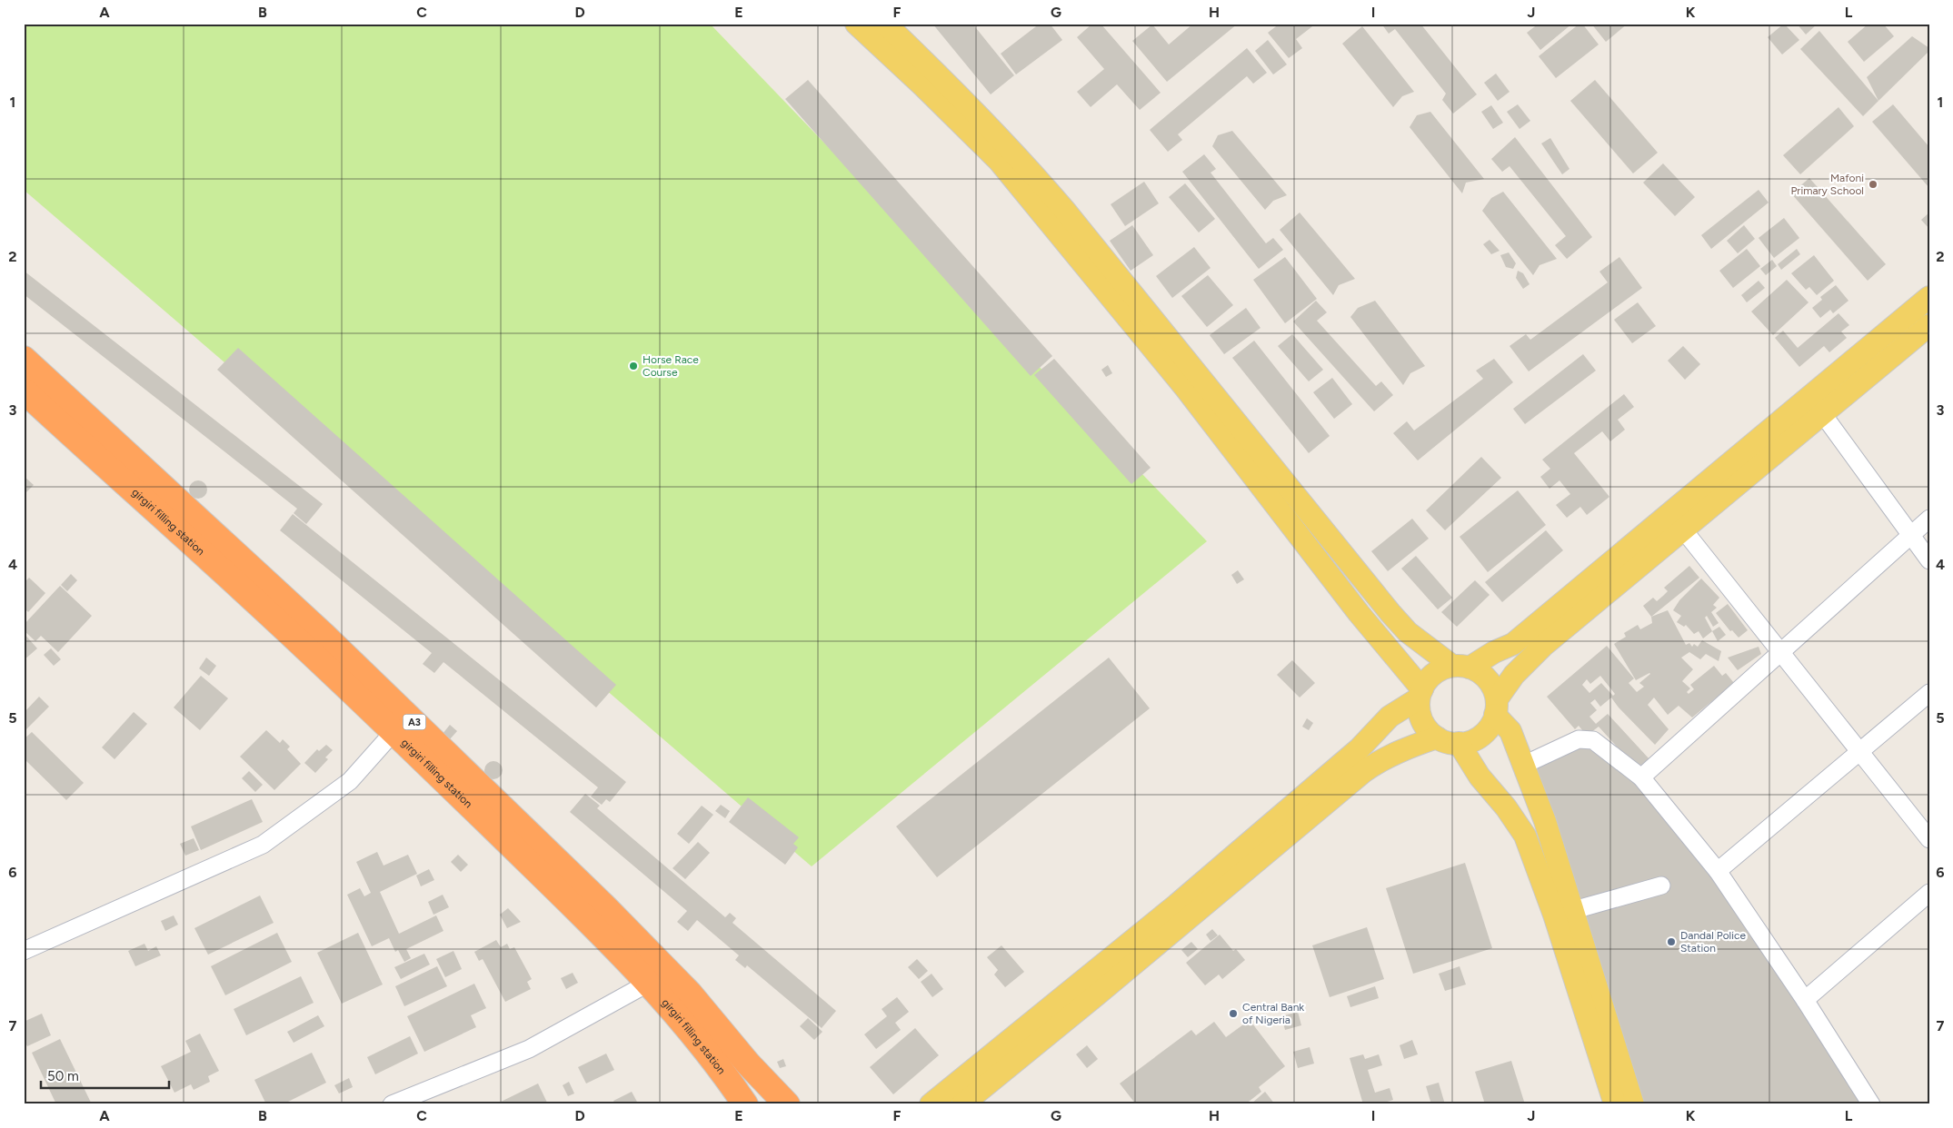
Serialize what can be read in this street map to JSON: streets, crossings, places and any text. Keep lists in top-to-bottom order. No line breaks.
{"streets":{"highway":["girgiri filling station","A3"]},"places":["Mafoni Primary School","Horse Race Course","Dandal Police Station","Central Bank of Nigeria"],"scale_bar":"50 m","grid":{"columns":["A","B","C","D","E","F","G","H","I","J","K","L"],"rows":["1","2","3","4","5","6","7"]}}
